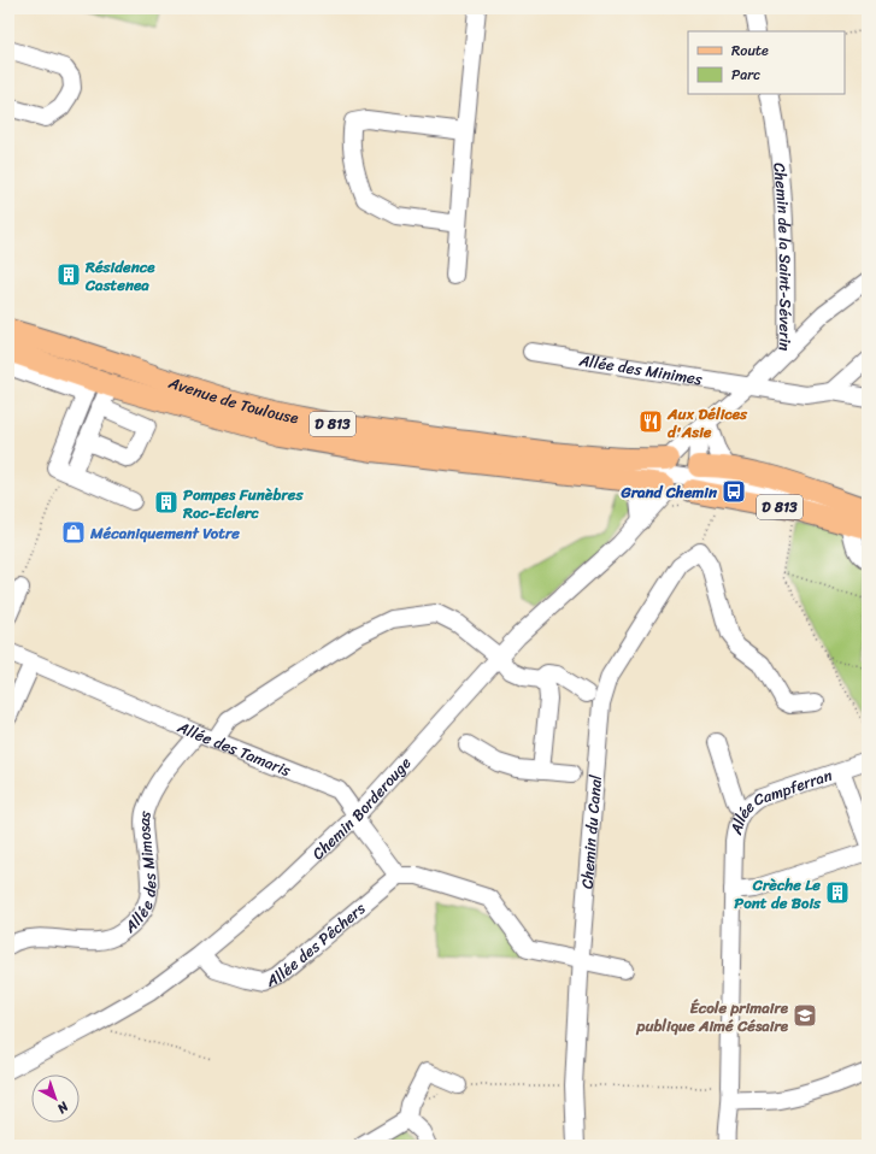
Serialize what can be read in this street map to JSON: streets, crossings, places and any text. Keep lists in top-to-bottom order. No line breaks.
{"streets":{"main road":["Avenue de Toulouse","D 813"],"street":["Chemin de la Saint-Séverin","Allée des Minimes","Allée des Tamaris","Allée Campferran","Chemin Borderouge","Chemin du Canal","Allée des Mimosas","Allée des Pêchers"]},"crossings":[["Chemin de la Saint-Séverin","Allée des Minimes"],["Chemin de la Saint-Séverin","Avenue de Toulouse"],["Chemin de la Saint-Séverin","D 813"],["Chemin de la Saint-Séverin","Chemin Borderouge"],["Avenue de Toulouse","D 813"],["Avenue de Toulouse","Chemin Borderouge"],["D 813","Chemin Borderouge"],["Allée des Tamaris","Chemin Borderouge"],["Allée des Tamaris","Allée des Mimosas"],["Allée des Tamaris","Allée des Pêchers"],["Chemin Borderouge","Allée des Pêchers"]],"places":{"building":["Résidence Castenea","Pompes Funèbres Roc-Eclerc","Crèche Le Pont de Bois"],"restaurant":["Aux Délices d'Asie"],"bus stop":["Grand Chemin"],"shop":["Mécaniquement Votre"],"school or university":["École primaire publique Aimé Césaire"]},"legend":["Route","Parc"],"north":"bottom right"}
